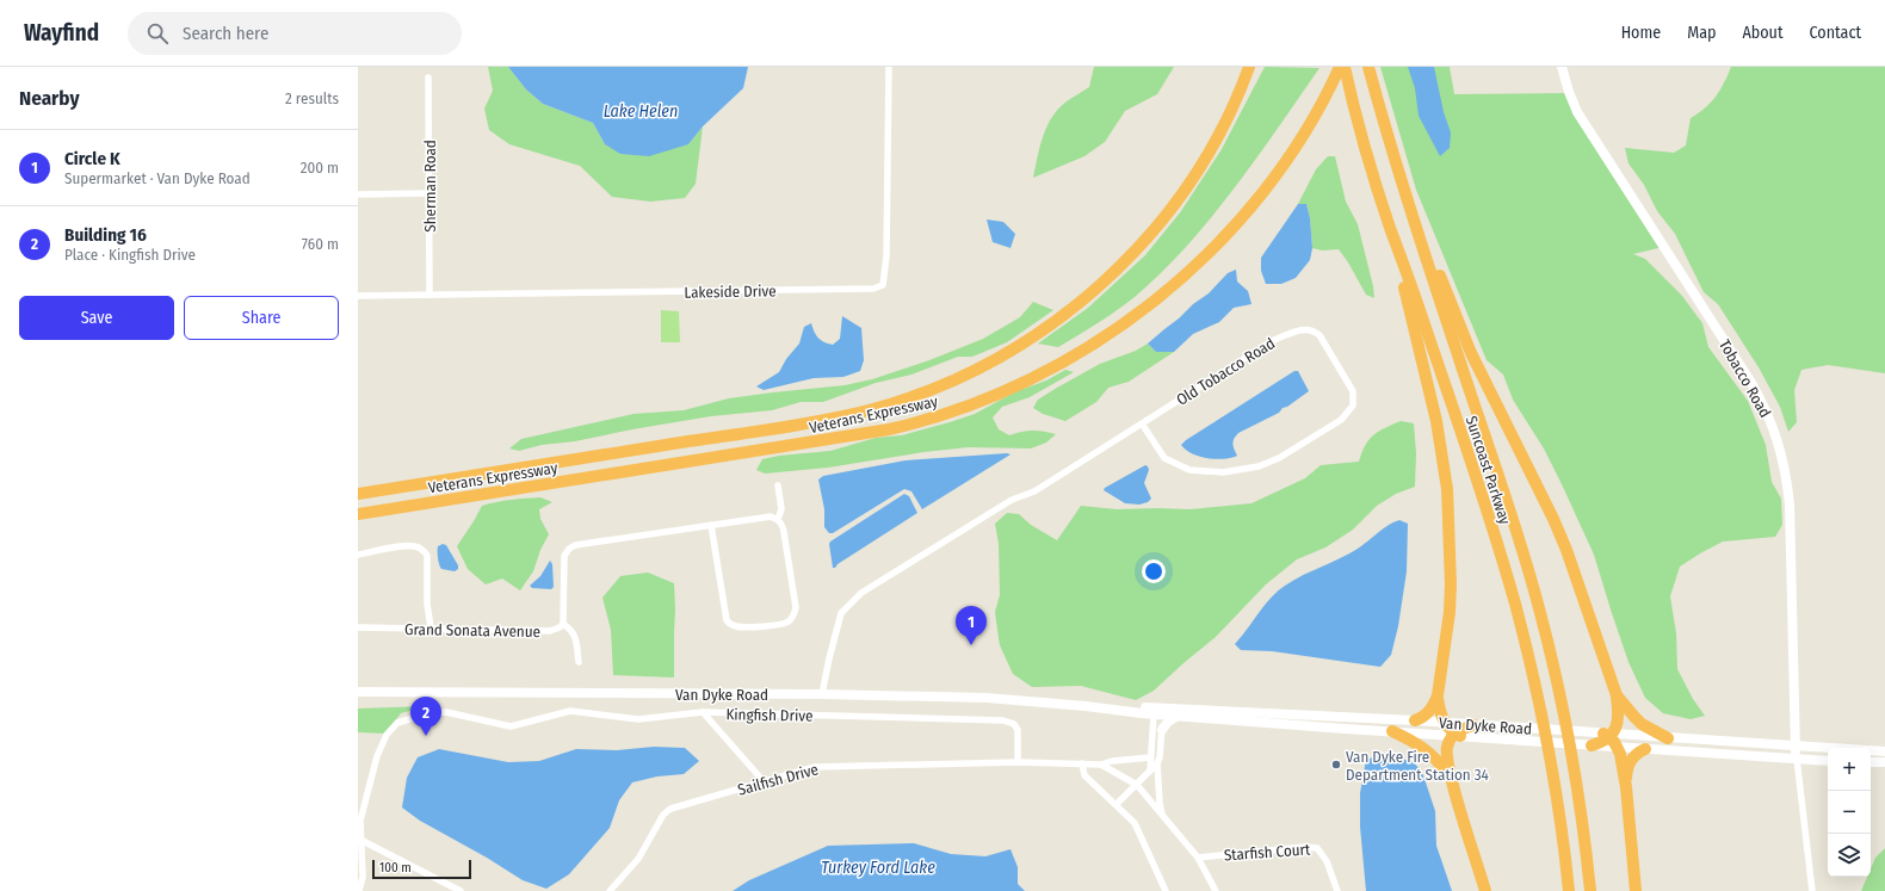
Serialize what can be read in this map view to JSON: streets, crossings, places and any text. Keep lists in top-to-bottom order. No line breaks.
{"streets":{"highway":["Veterans Expressway","Suncoast Parkway"],"main road":["Tobacco Road","Van Dyke Road"],"street":["Sherman Road","Lakeside Drive","Old Tobacco Road","Grand Sonata Avenue","Kingfish Drive","Sailfish Drive","Starfish Court"]},"crossings":[["Sherman Road","Lakeside Drive"],["Old Tobacco Road","Van Dyke Road"],["Tobacco Road","Van Dyke Road"],["Kingfish Drive","Sailfish Drive"]],"water":["Lake Helen","Turkey Ford Lake"],"places":["Van Dyke Fire Department Station 34"],"scale_bar":"100 m","page":{"header":"Wayfind","search":"Search here","nav":["Home","Map","About","Contact"],"heading":["Nearby","2 results"],"list":[{"mark":"1","name":"Circle K","note":"Supermarket · Van Dyke Road","value":"200 m"},{"mark":"2","name":"Building 16","note":"Place · Kingfish Drive","value":"760 m"}],"buttons":["Save","Share"],"pins":["1","2"],"map_buttons":["+","−"],"scale":"100 m"}}
